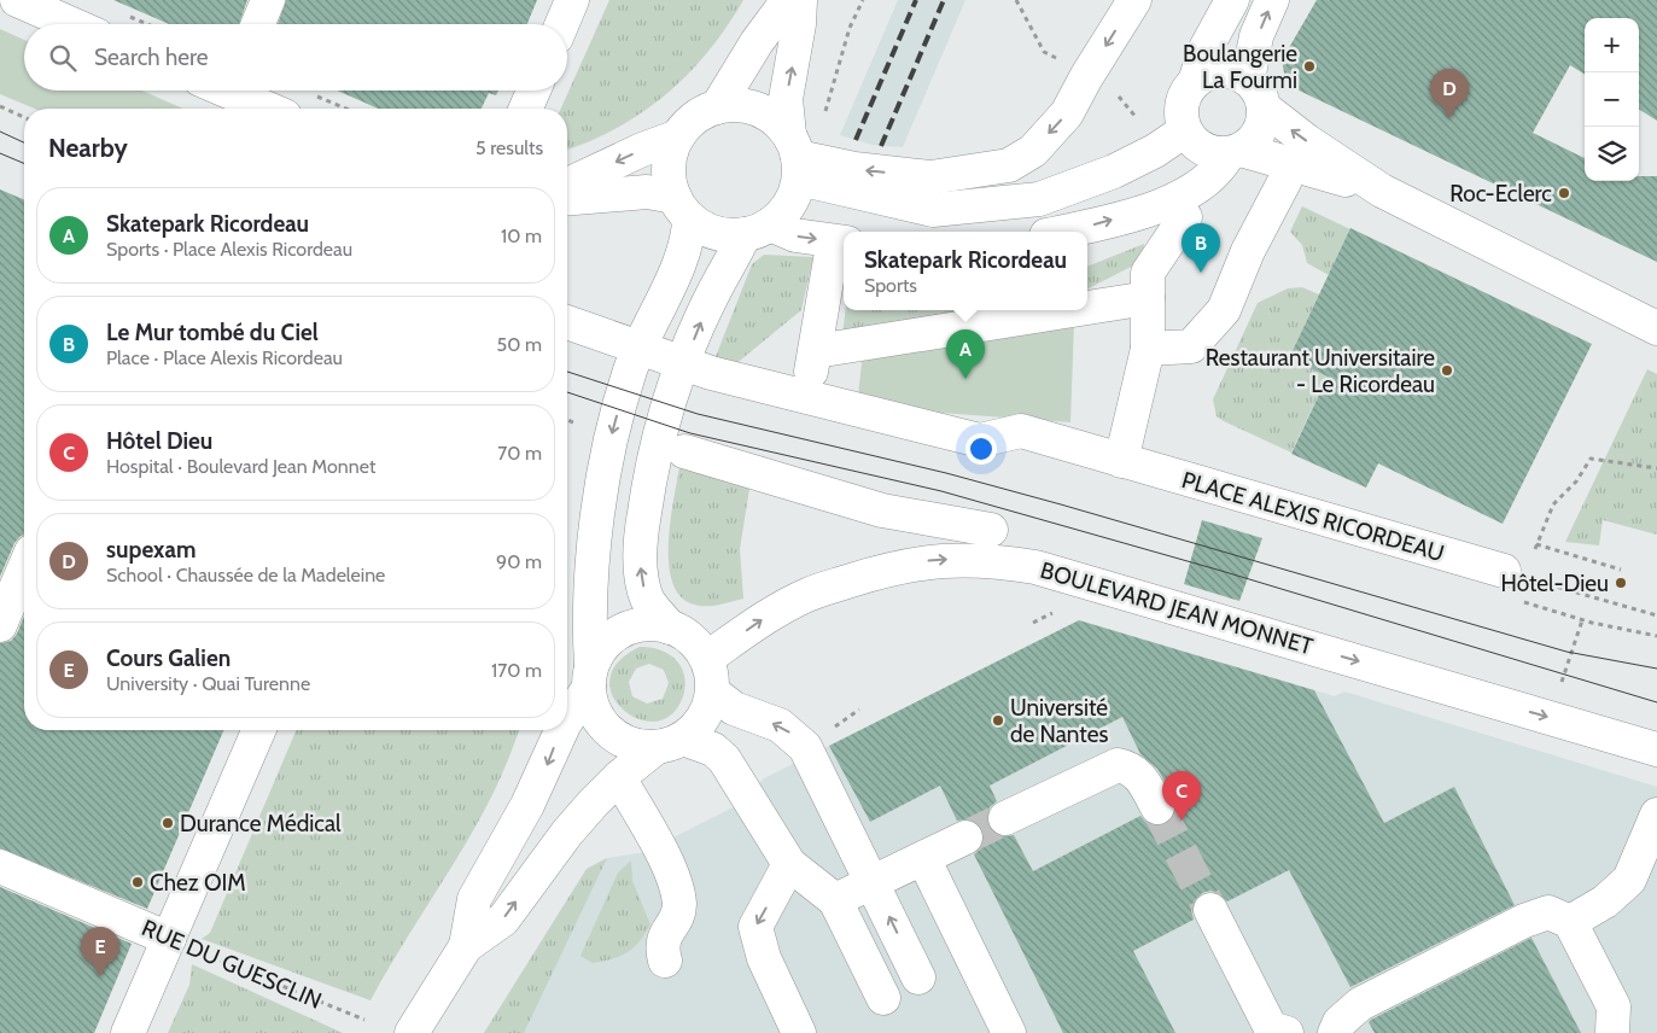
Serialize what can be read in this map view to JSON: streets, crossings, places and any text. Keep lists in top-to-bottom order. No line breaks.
{"streets":{"main road":["PLACE ALEXIS RICORDEAU","BOULEVARD JEAN MONNET","RUE DU GUESCLIN"]},"places":["Boulangerie La Fourmi","Roc-Eclerc","Restaurant Universitaire - Le Ricordeau","Hôtel-Dieu","Université de Nantes","Durance Médical","Chez OIM"],"page":{"map_buttons":["+","−"],"search":"Search here","pins":["D","B","A","C","E"],"heading":["Nearby","5 results"],"list":[{"mark":"A","name":"Skatepark Ricordeau","note":"Sports · Place Alexis Ricordeau","value":"10 m"},{"mark":"B","name":"Le Mur tombé du Ciel","note":"Place · Place Alexis Ricordeau","value":"50 m"},{"mark":"C","name":"Hôtel Dieu","note":"Hospital · Boulevard Jean Monnet","value":"70 m"},{"mark":"D","name":"supexam","note":"School · Chaussée de la Madeleine","value":"90 m"},{"mark":"E","name":"Cours Galien","note":"University · Quai Turenne","value":"170 m"}],"popup":["Skatepark Ricordeau","Sports"]}}
